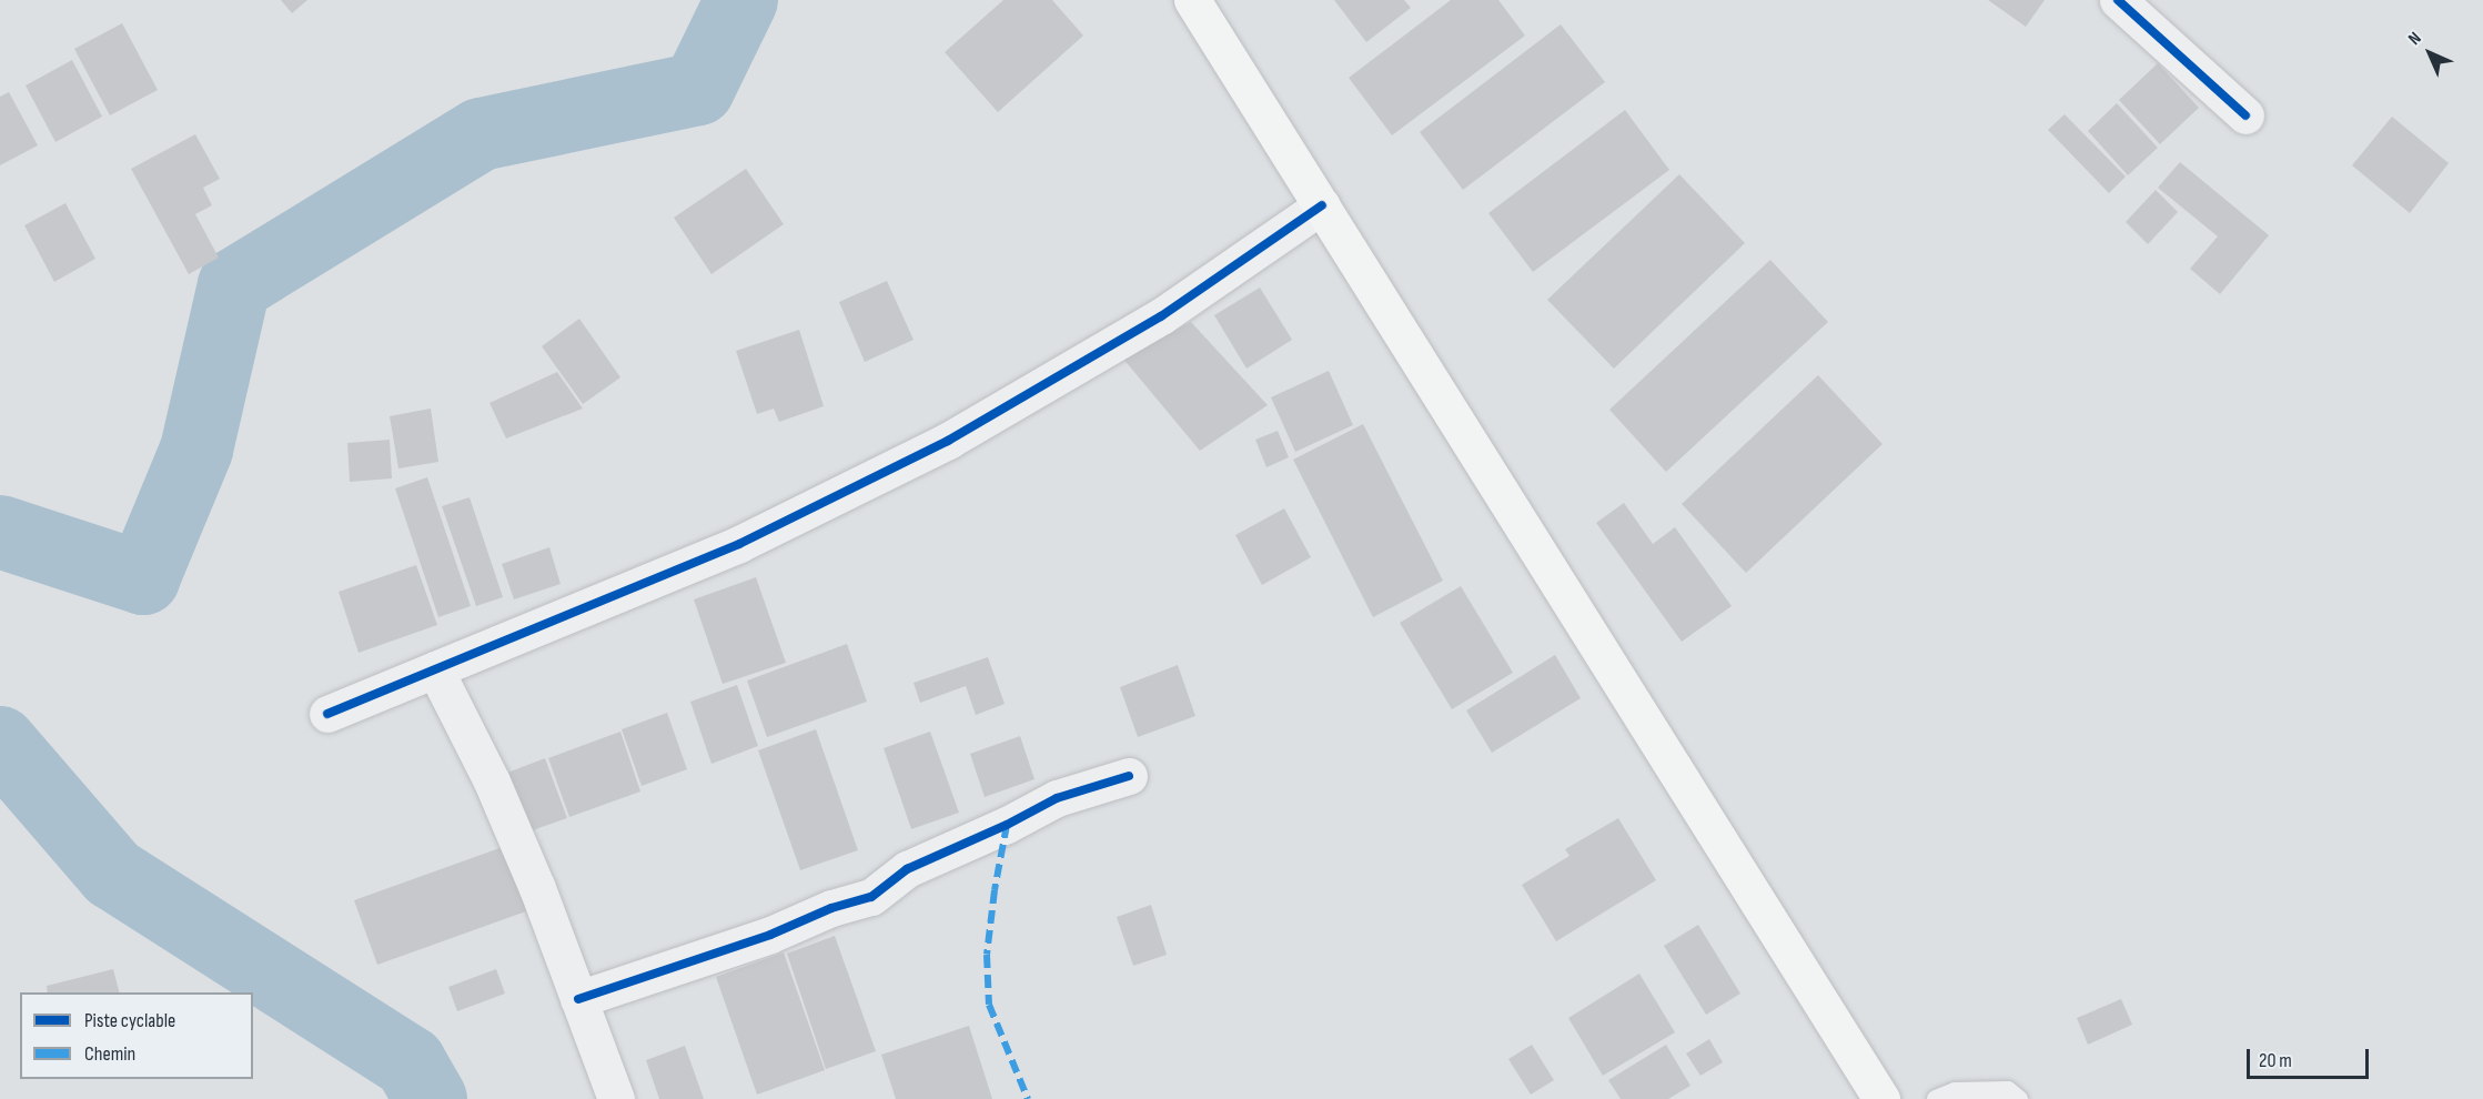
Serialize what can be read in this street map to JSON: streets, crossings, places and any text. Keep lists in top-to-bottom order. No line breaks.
{"legend":["Piste cyclable","Chemin"],"scale_bar":"20 m","north":"top left"}
